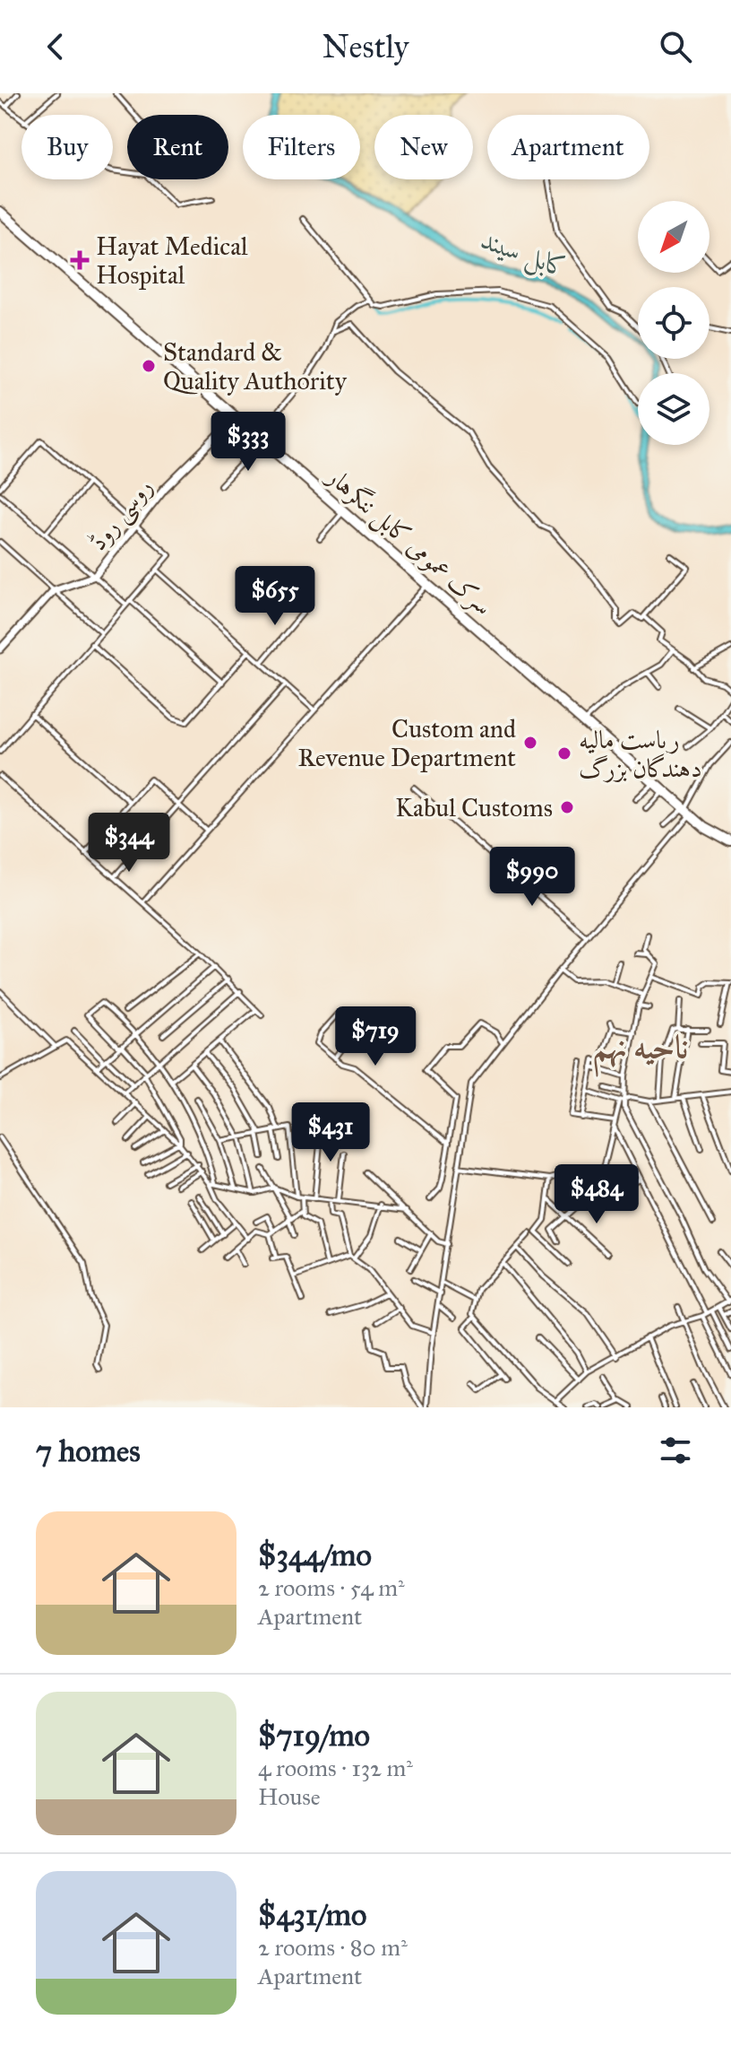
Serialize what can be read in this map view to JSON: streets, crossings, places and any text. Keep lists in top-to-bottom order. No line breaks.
{"streets":{"highway":["سرک عمومی کابل ننگرهار"],"main road":["روسی روڈ"]},"crossings":[["روسی روڈ","سرک عمومی کابل ننگرهار"]],"districts":["ناحیه نهم"],"water":["کابل سيند"],"places":{"health":["Hayat Medical Hospital"],"other":["Standard & Quality Authority","Custom and Revenue Department","ریاست مالیه دهندگان بزرگ","Kabul Customs"]},"north":"bottom left","page":{"header":"Nestly","chip":["Buy","Rent","Filters","New","Apartment"],"price":["$333","$655","$344","$990","$719","$431","$484"],"heading":"7 homes","list":[{"name":"$344/mo","note":"2 rooms · 54 m² · Apartment"},{"name":"$719/mo","note":"4 rooms · 132 m² · House"},{"name":"$431/mo","note":"2 rooms · 80 m² · Apartment"}]}}
